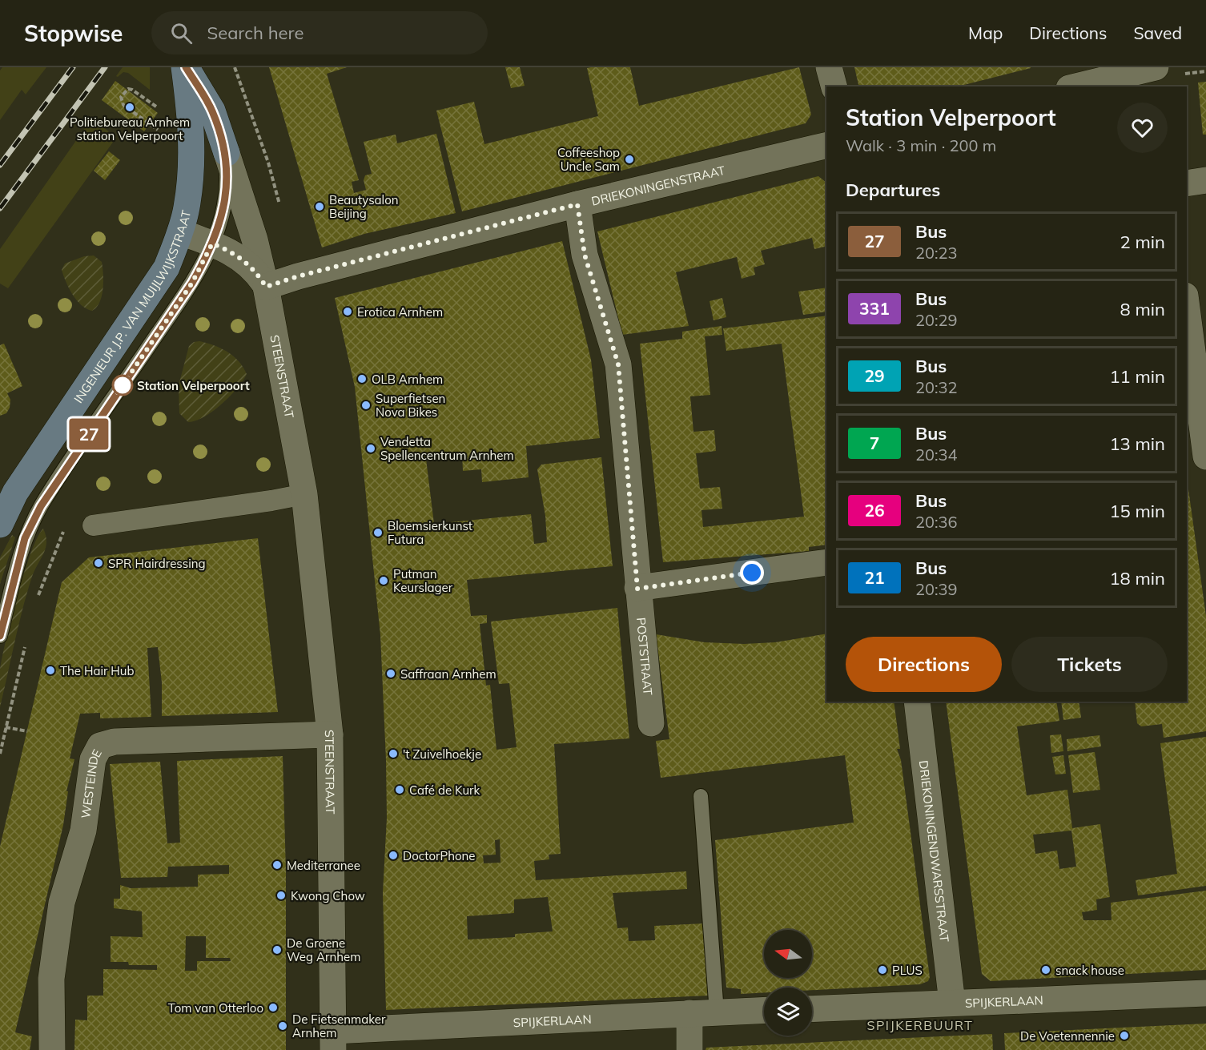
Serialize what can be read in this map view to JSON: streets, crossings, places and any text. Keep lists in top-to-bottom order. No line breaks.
{"streets":{"main road":["INGENIEUR J.P. VAN MUIJLWIJKSTRAAT"],"street":["DRIEKONINGENSTRAAT","STEENSTRAAT","POSTSTRAAT","WESTEINDE","DRIEKONINGENDWARSSTRAAT","SPIJKERLAAN"]},"crossings":[["DRIEKONINGENSTRAAT","STEENSTRAAT"],["DRIEKONINGENSTRAAT","POSTSTRAAT"],["INGENIEUR J.P. VAN MUIJLWIJKSTRAAT","STEENSTRAAT"],["STEENSTRAAT","WESTEINDE"],["STEENSTRAAT","SPIJKERLAAN"],["DRIEKONINGENDWARSSTRAAT","SPIJKERLAAN"]],"districts":["SPIJKERBUURT"],"places":["Politiebureau Arnhem station Velperpoort","Coffeeshop Uncle Sam","Beautysalon Beijing","Erotica Arnhem","OLB Arnhem","Station Velperpoort","Superfietsen Nova Bikes","Vendetta Spellencentrum Arnhem","Bloemsierkunst Futura","SPR Hairdressing","Putman Keurslager","The Hair Hub","Saffraan Arnhem","'t Zuivelhoekje","Café de Kurk","DoctorPhone","Mediterranee","Kwong Chow","De Groene Weg Arnhem","PLUS","snack house","Tom van Otterloo","De Fietsenmaker Arnhem","De Voetennennie"],"lines":["bus line 27"],"north":"left","page":{"header":"Stopwise","search":"Search here","nav":["Map","Directions","Saved"],"on_map":"27","heading":[["Station Velperpoort","Walk · 3 min · 200 m"],"Departures"],"list":[{"mark":"27","name":"Bus","note":"20:23","value":"2 min"},{"mark":"331","name":"Bus","note":"20:29","value":"8 min"},{"mark":"29","name":"Bus","note":"20:32","value":"11 min"},{"mark":"7","name":"Bus","note":"20:34","value":"13 min"},{"mark":"26","name":"Bus","note":"20:36","value":"15 min"},{"mark":"21","name":"Bus","note":"20:39","value":"18 min"}],"buttons":["Directions","Tickets"]}}
